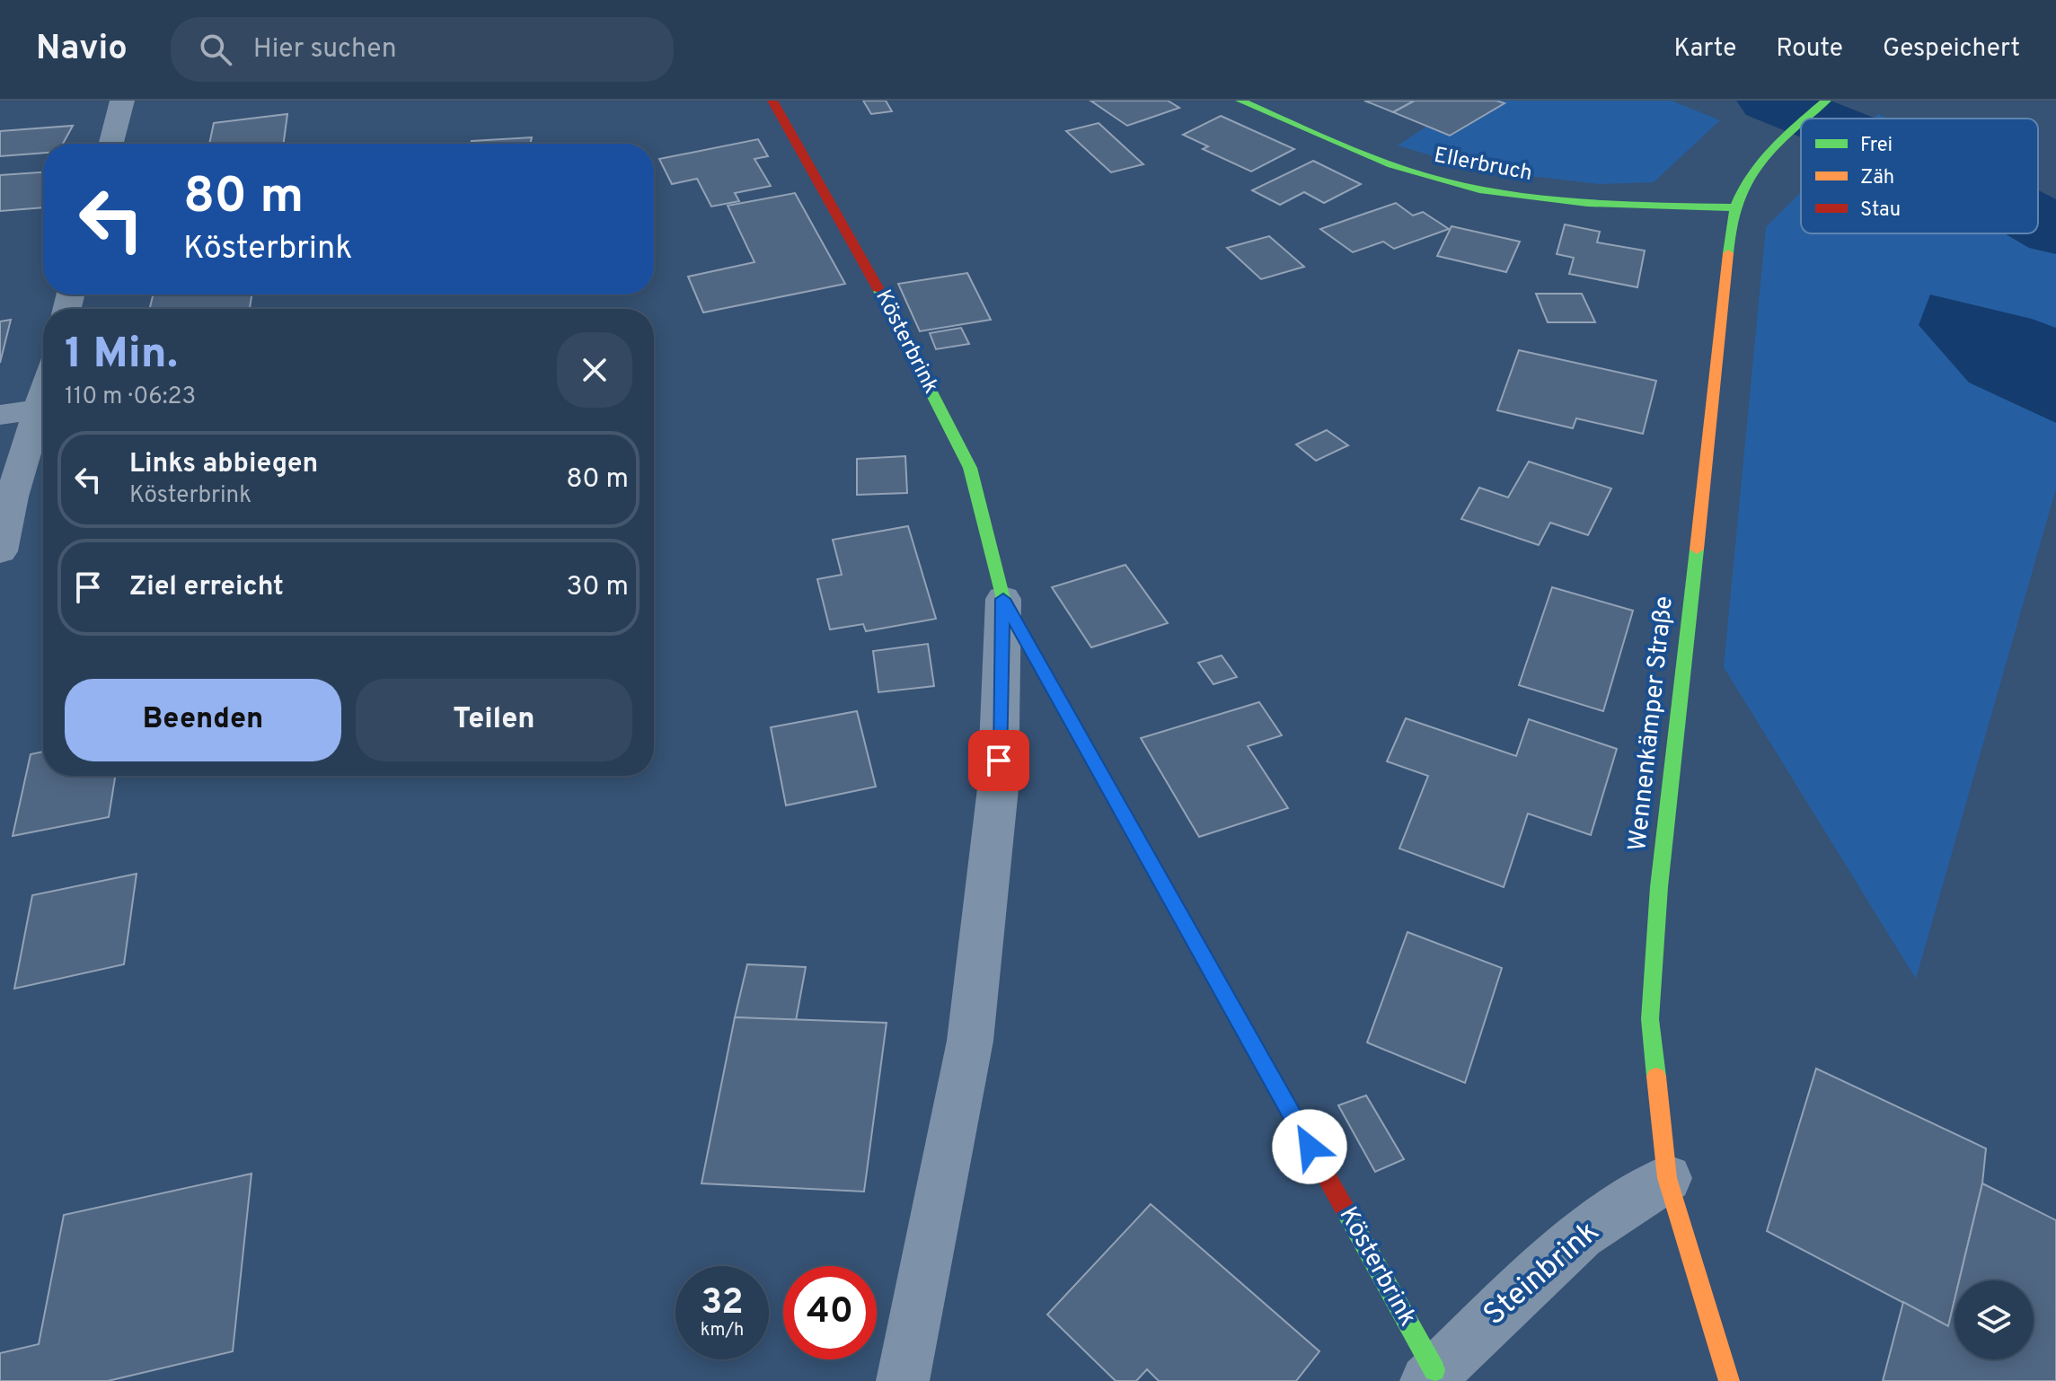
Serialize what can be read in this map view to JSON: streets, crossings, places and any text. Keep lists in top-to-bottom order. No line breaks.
{"streets":{"street":["Ellerbruch","Kösterbrink","Wennenkämper Straße","Steinbrink"]},"crossings":[["Ellerbruch","Wennenkämper Straße"],["Kösterbrink","Steinbrink"],["Wennenkämper Straße","Steinbrink"]],"legend":["Frei","Zäh","Stau"],"page":{"header":"Navio","search":"Hier suchen","nav":["Karte","Route","Gespeichert"],"turn":["80 m","Kösterbrink"],"heading":["1 Min.","110 m · 06:23"],"list":[{"name":"Links abbiegen","note":"Kösterbrink","value":"80 m"},{"name":"Ziel erreicht","value":"30 m"}],"buttons":["Beenden","Teilen"],"speed":"32 km/h","limit":"40"}}
